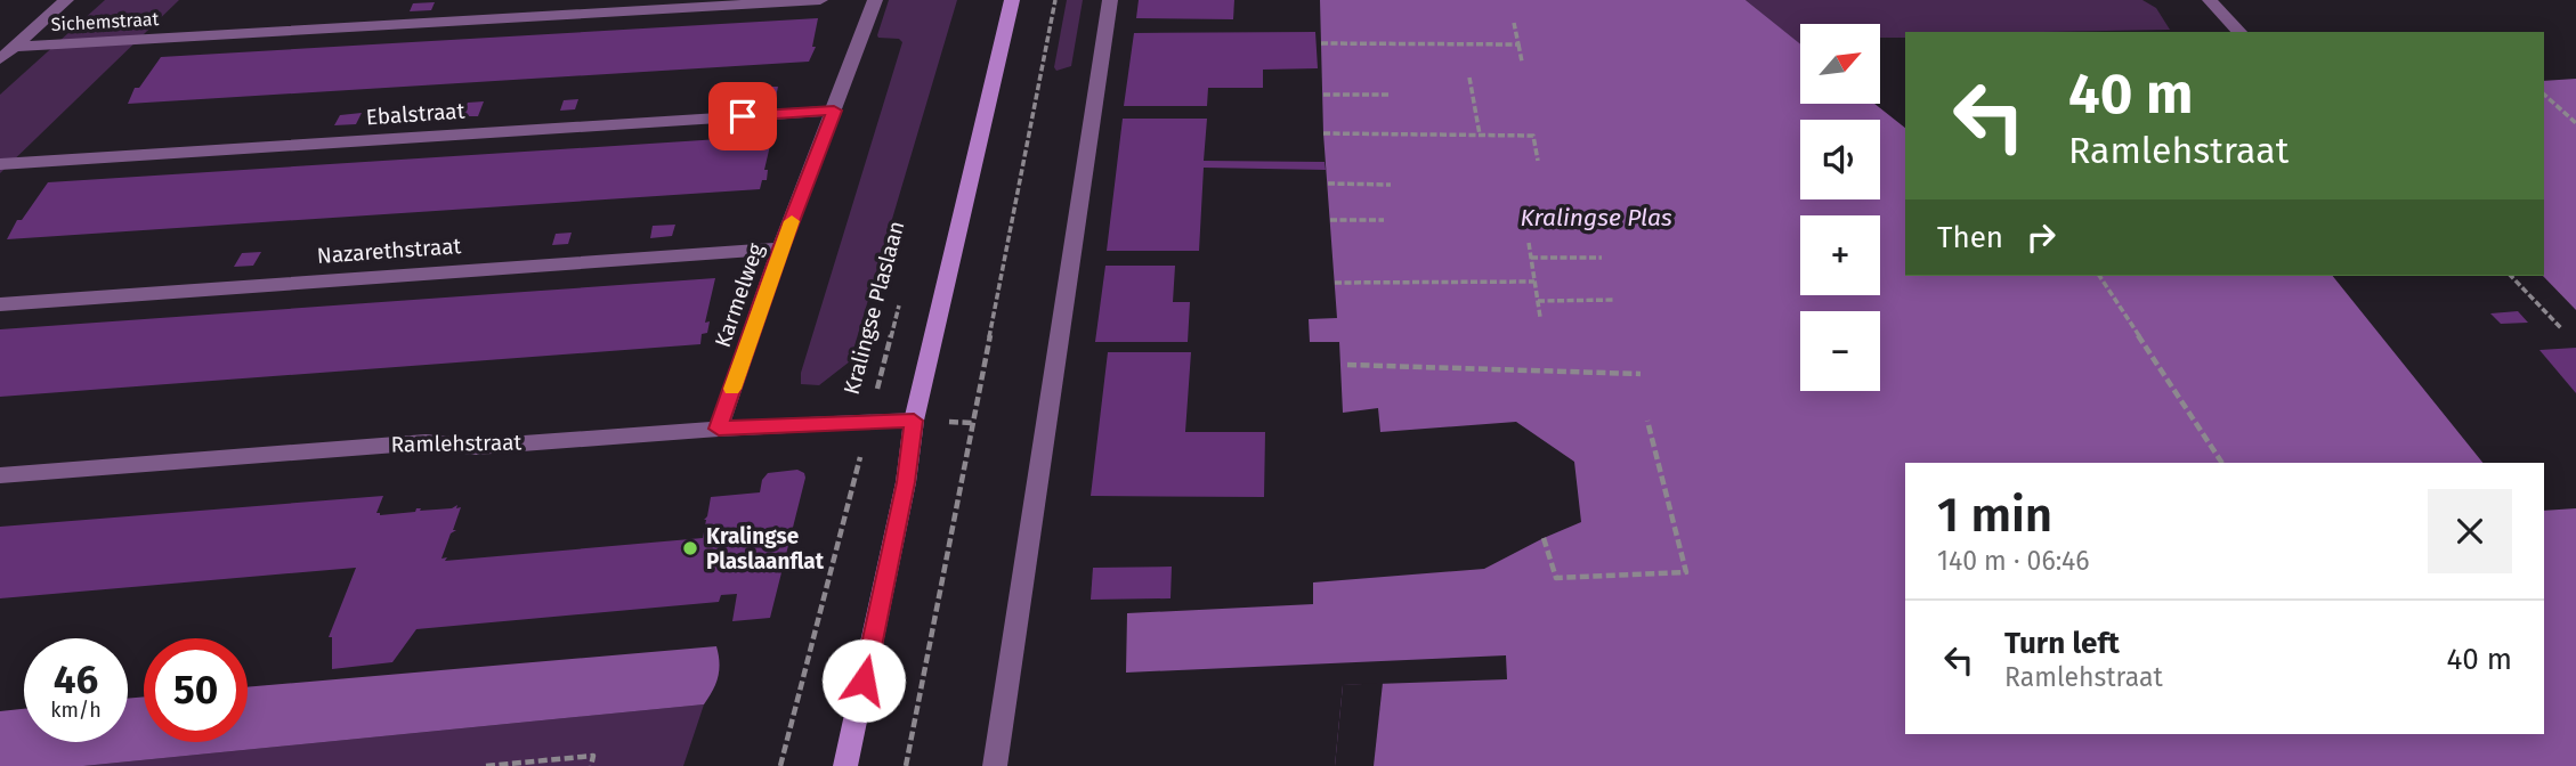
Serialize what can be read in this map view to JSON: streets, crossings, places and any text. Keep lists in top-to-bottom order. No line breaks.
{"streets":{"street":["Sichemstraat","Ebalstraat","Nazarethstraat","Karmelweg","Ramlehstraat"],"path":["Kralingse Plaslaan"]},"crossings":[["Ebalstraat","Karmelweg"],["Nazarethstraat","Karmelweg"],["Karmelweg","Ramlehstraat"],["Kralingse Plaslaan","Ramlehstraat"]],"water":["Kralingse Plas"],"places":["Kralingse Plaslaanflat"],"north":"top right","page":{"map_buttons":["+","−"],"turn":["40 m","Ramlehstraat"],"then":"Then","heading":["1 min","140 m · 06:46"],"list":[{"name":"Turn left","note":"Ramlehstraat","value":"40 m"}],"speed":"46 km/h","limit":"50"}}
